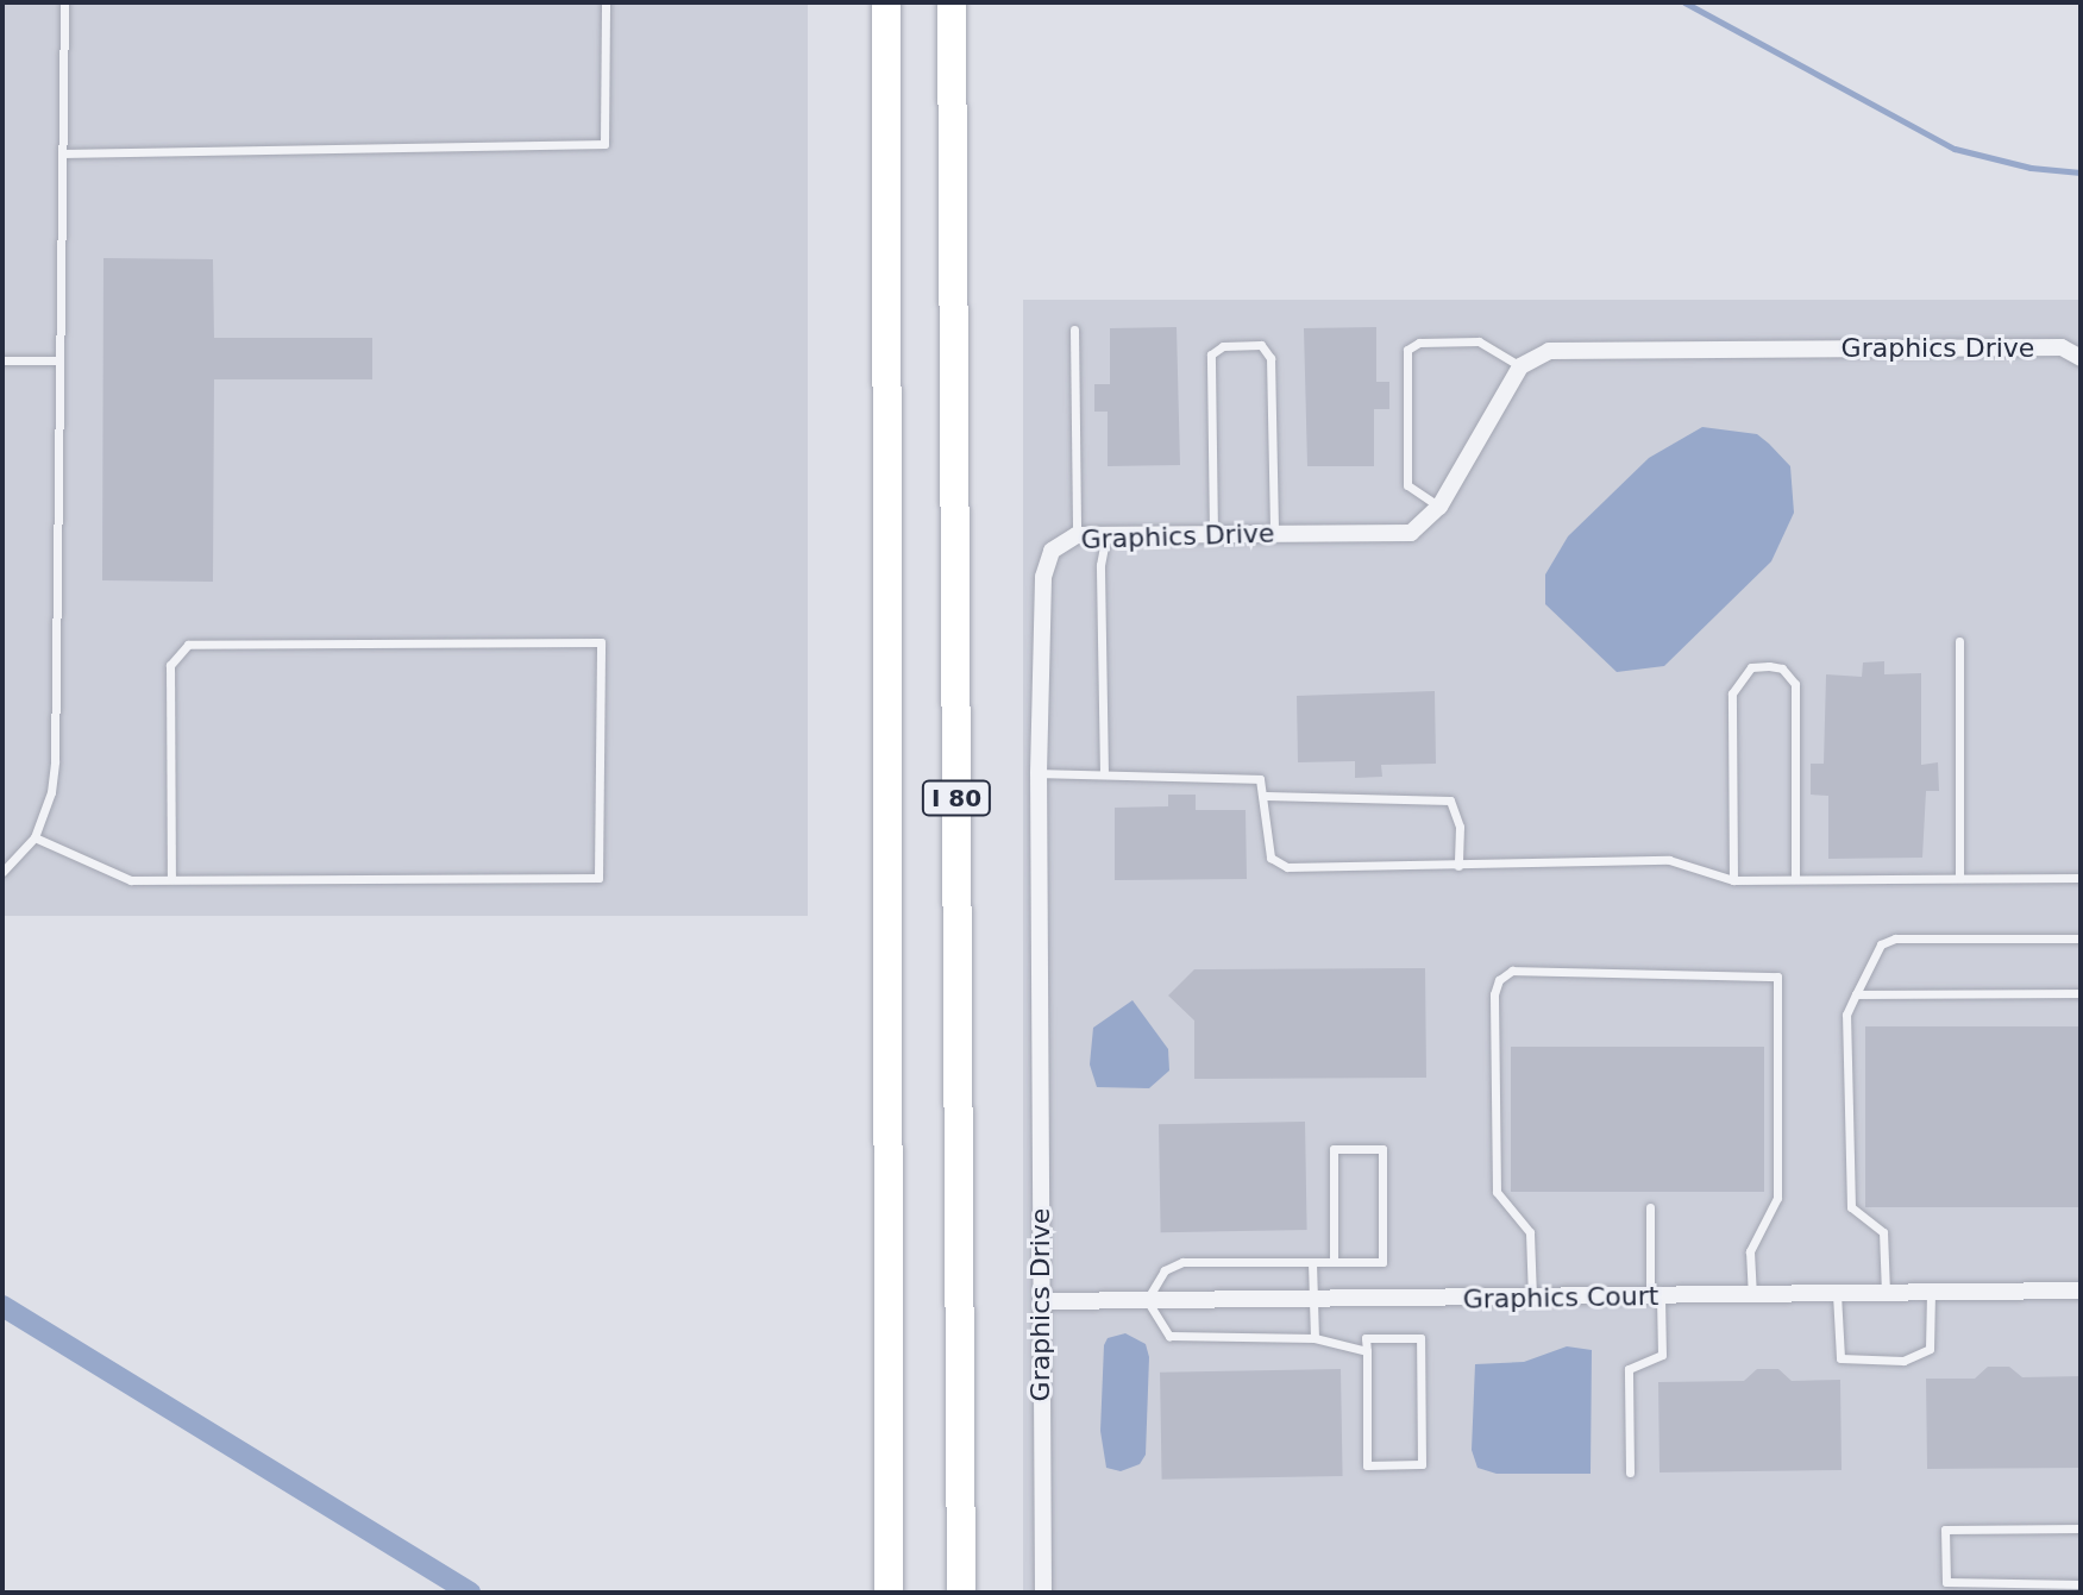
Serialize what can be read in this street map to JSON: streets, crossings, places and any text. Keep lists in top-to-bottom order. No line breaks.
{"streets":{"highway":["I 80"],"street":["Graphics Drive","Graphics Court"]},"crossings":[["Graphics Drive","Graphics Court"]]}
